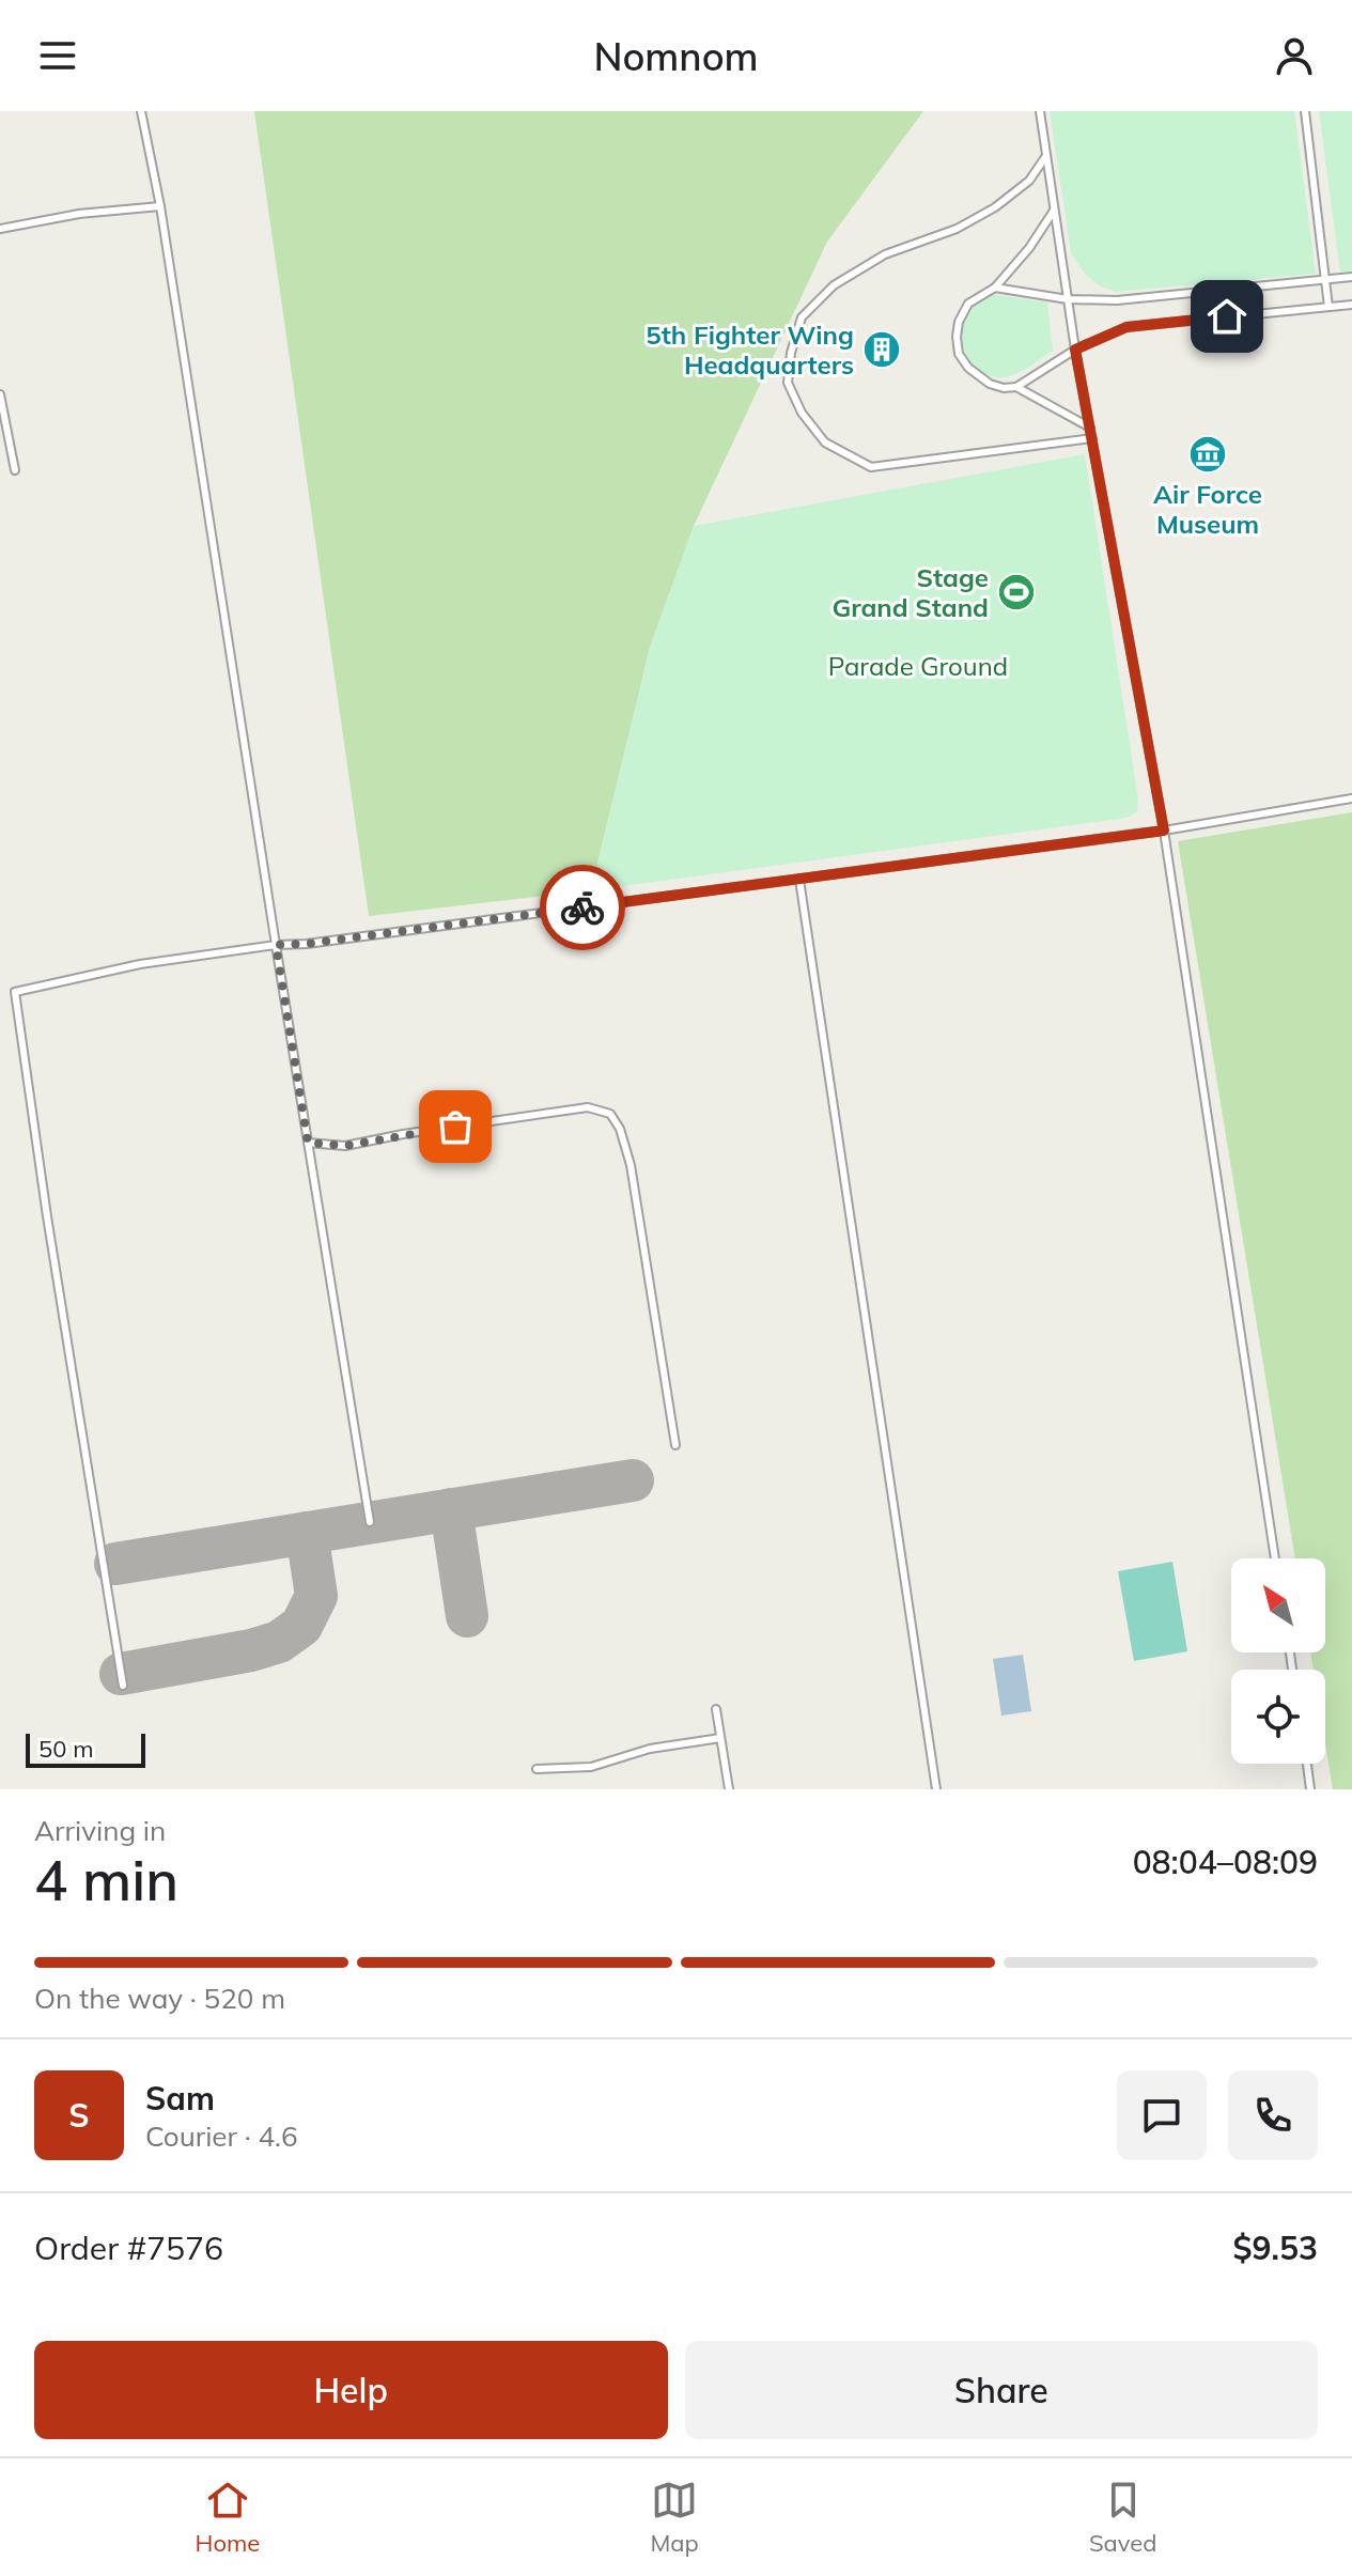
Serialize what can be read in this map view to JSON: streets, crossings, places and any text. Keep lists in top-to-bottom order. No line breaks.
{"parks":["Parade Ground"],"places":{"building":["5th Fighter Wing Headquarters"],"museum":["Air Force Museum"],"sports":["Stage Grand Stand"]},"scale_bar":"50 m","north":"top left","page":{"header":"Nomnom","scale":"50 m","heading":["4 min","Arriving in","08:04–08:09"],"panel":["Sam","Courier · 4.6","Order #7576","$9.53"],"bar":"On the way · 520 m","round":"S","buttons":["Help","Share"],"tabs":["Home","Map","Saved"]}}
